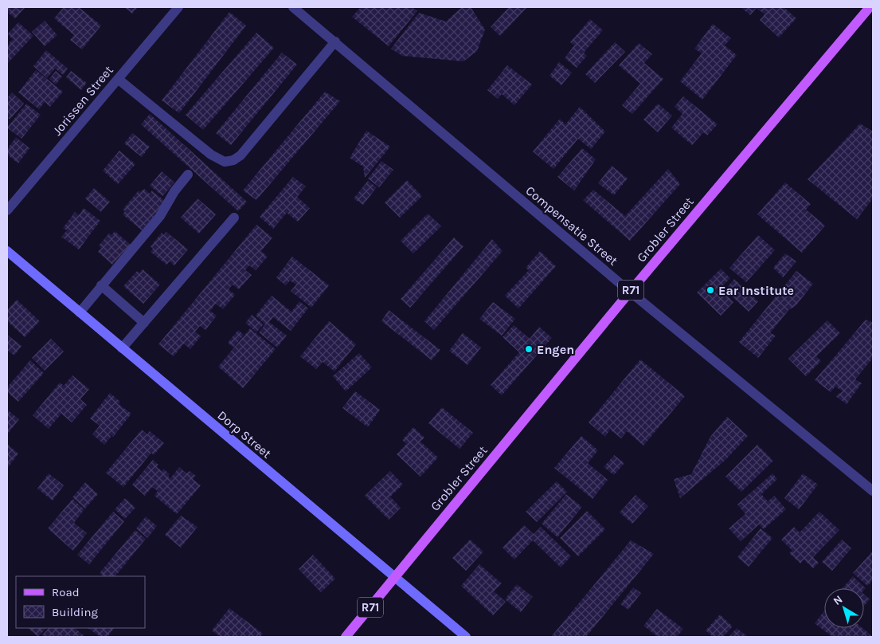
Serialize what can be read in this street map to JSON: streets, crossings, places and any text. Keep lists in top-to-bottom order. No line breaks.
{"streets":{"main road":["Grobler Street","R71"],"street":["Jorissen Street","Compensatie Street","Dorp Street"]},"crossings":[["Compensatie Street","Grobler Street"],["Grobler Street","Dorp Street"]],"places":["Ear Institute","Engen"],"legend":["Road","Building"],"north":"top left"}
